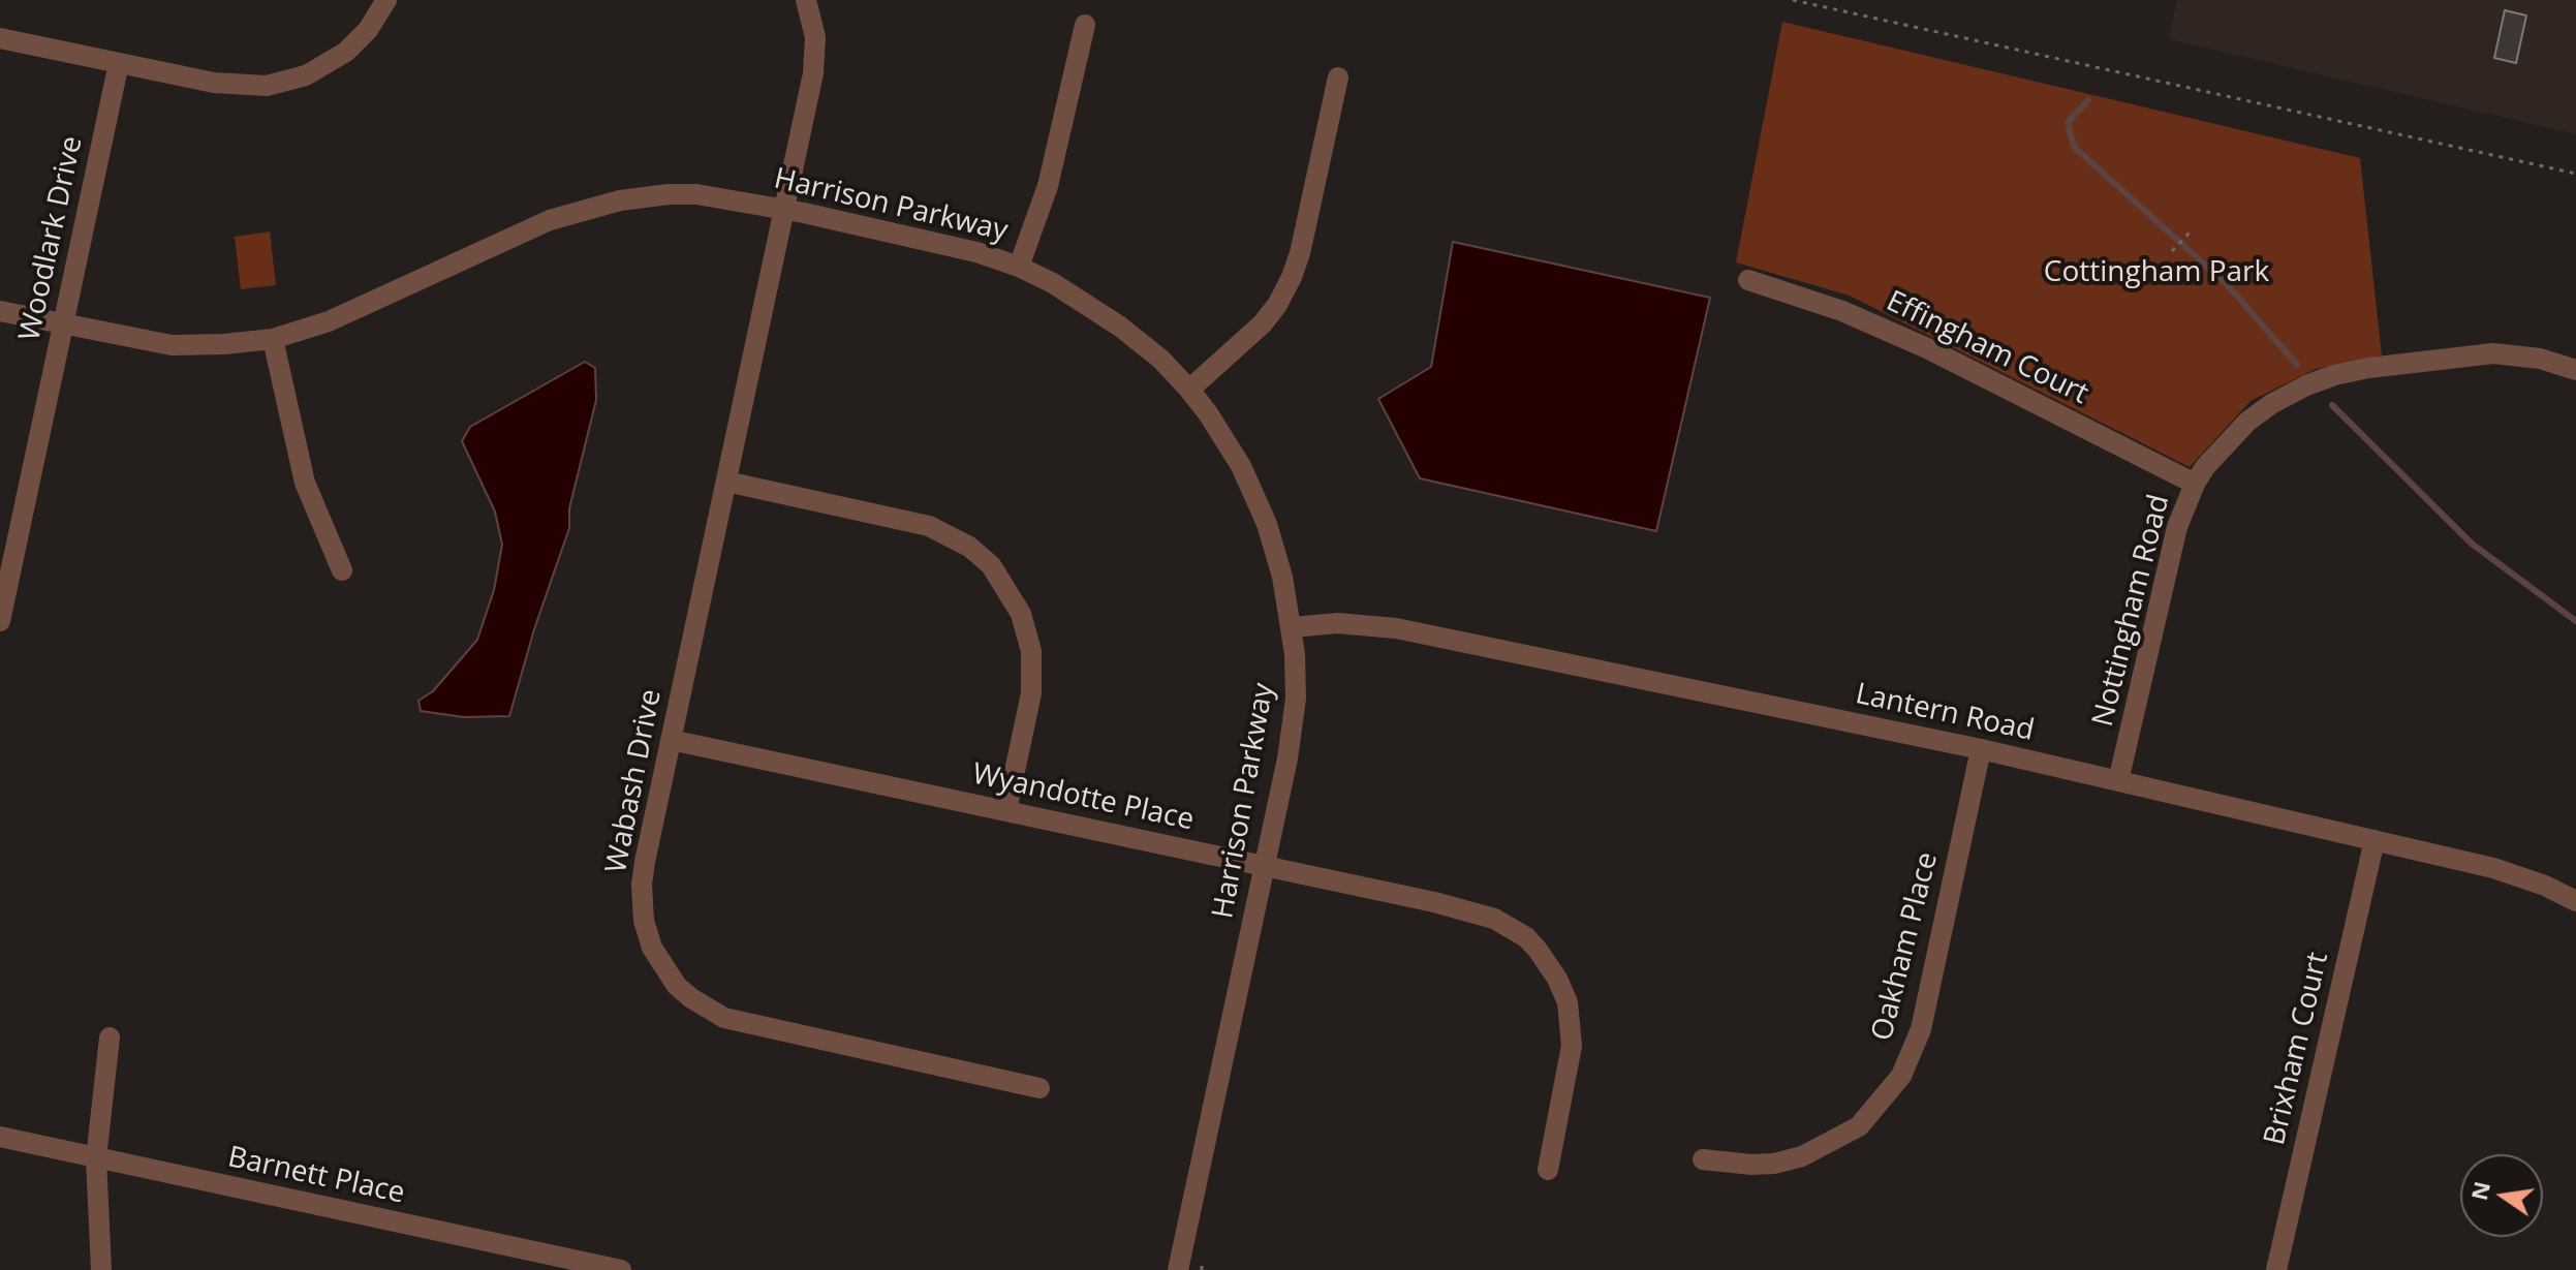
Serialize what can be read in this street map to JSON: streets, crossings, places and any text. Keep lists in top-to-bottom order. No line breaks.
{"streets":{"street":["Harrison Parkway","Woodlark Drive","Effingham Court","Nottingham Road","Lantern Road","Wabash Drive","Wyandotte Place","Oakham Place","Brixham Court","Barnett Place"]},"crossings":[["Harrison Parkway","Woodlark Drive"],["Harrison Parkway","Lantern Road"],["Harrison Parkway","Wabash Drive"],["Harrison Parkway","Wyandotte Place"],["Effingham Court","Nottingham Road"],["Nottingham Road","Lantern Road"],["Lantern Road","Oakham Place"],["Lantern Road","Brixham Court"],["Wabash Drive","Wyandotte Place"]],"parks":["Cottingham Park"],"north":"left"}
